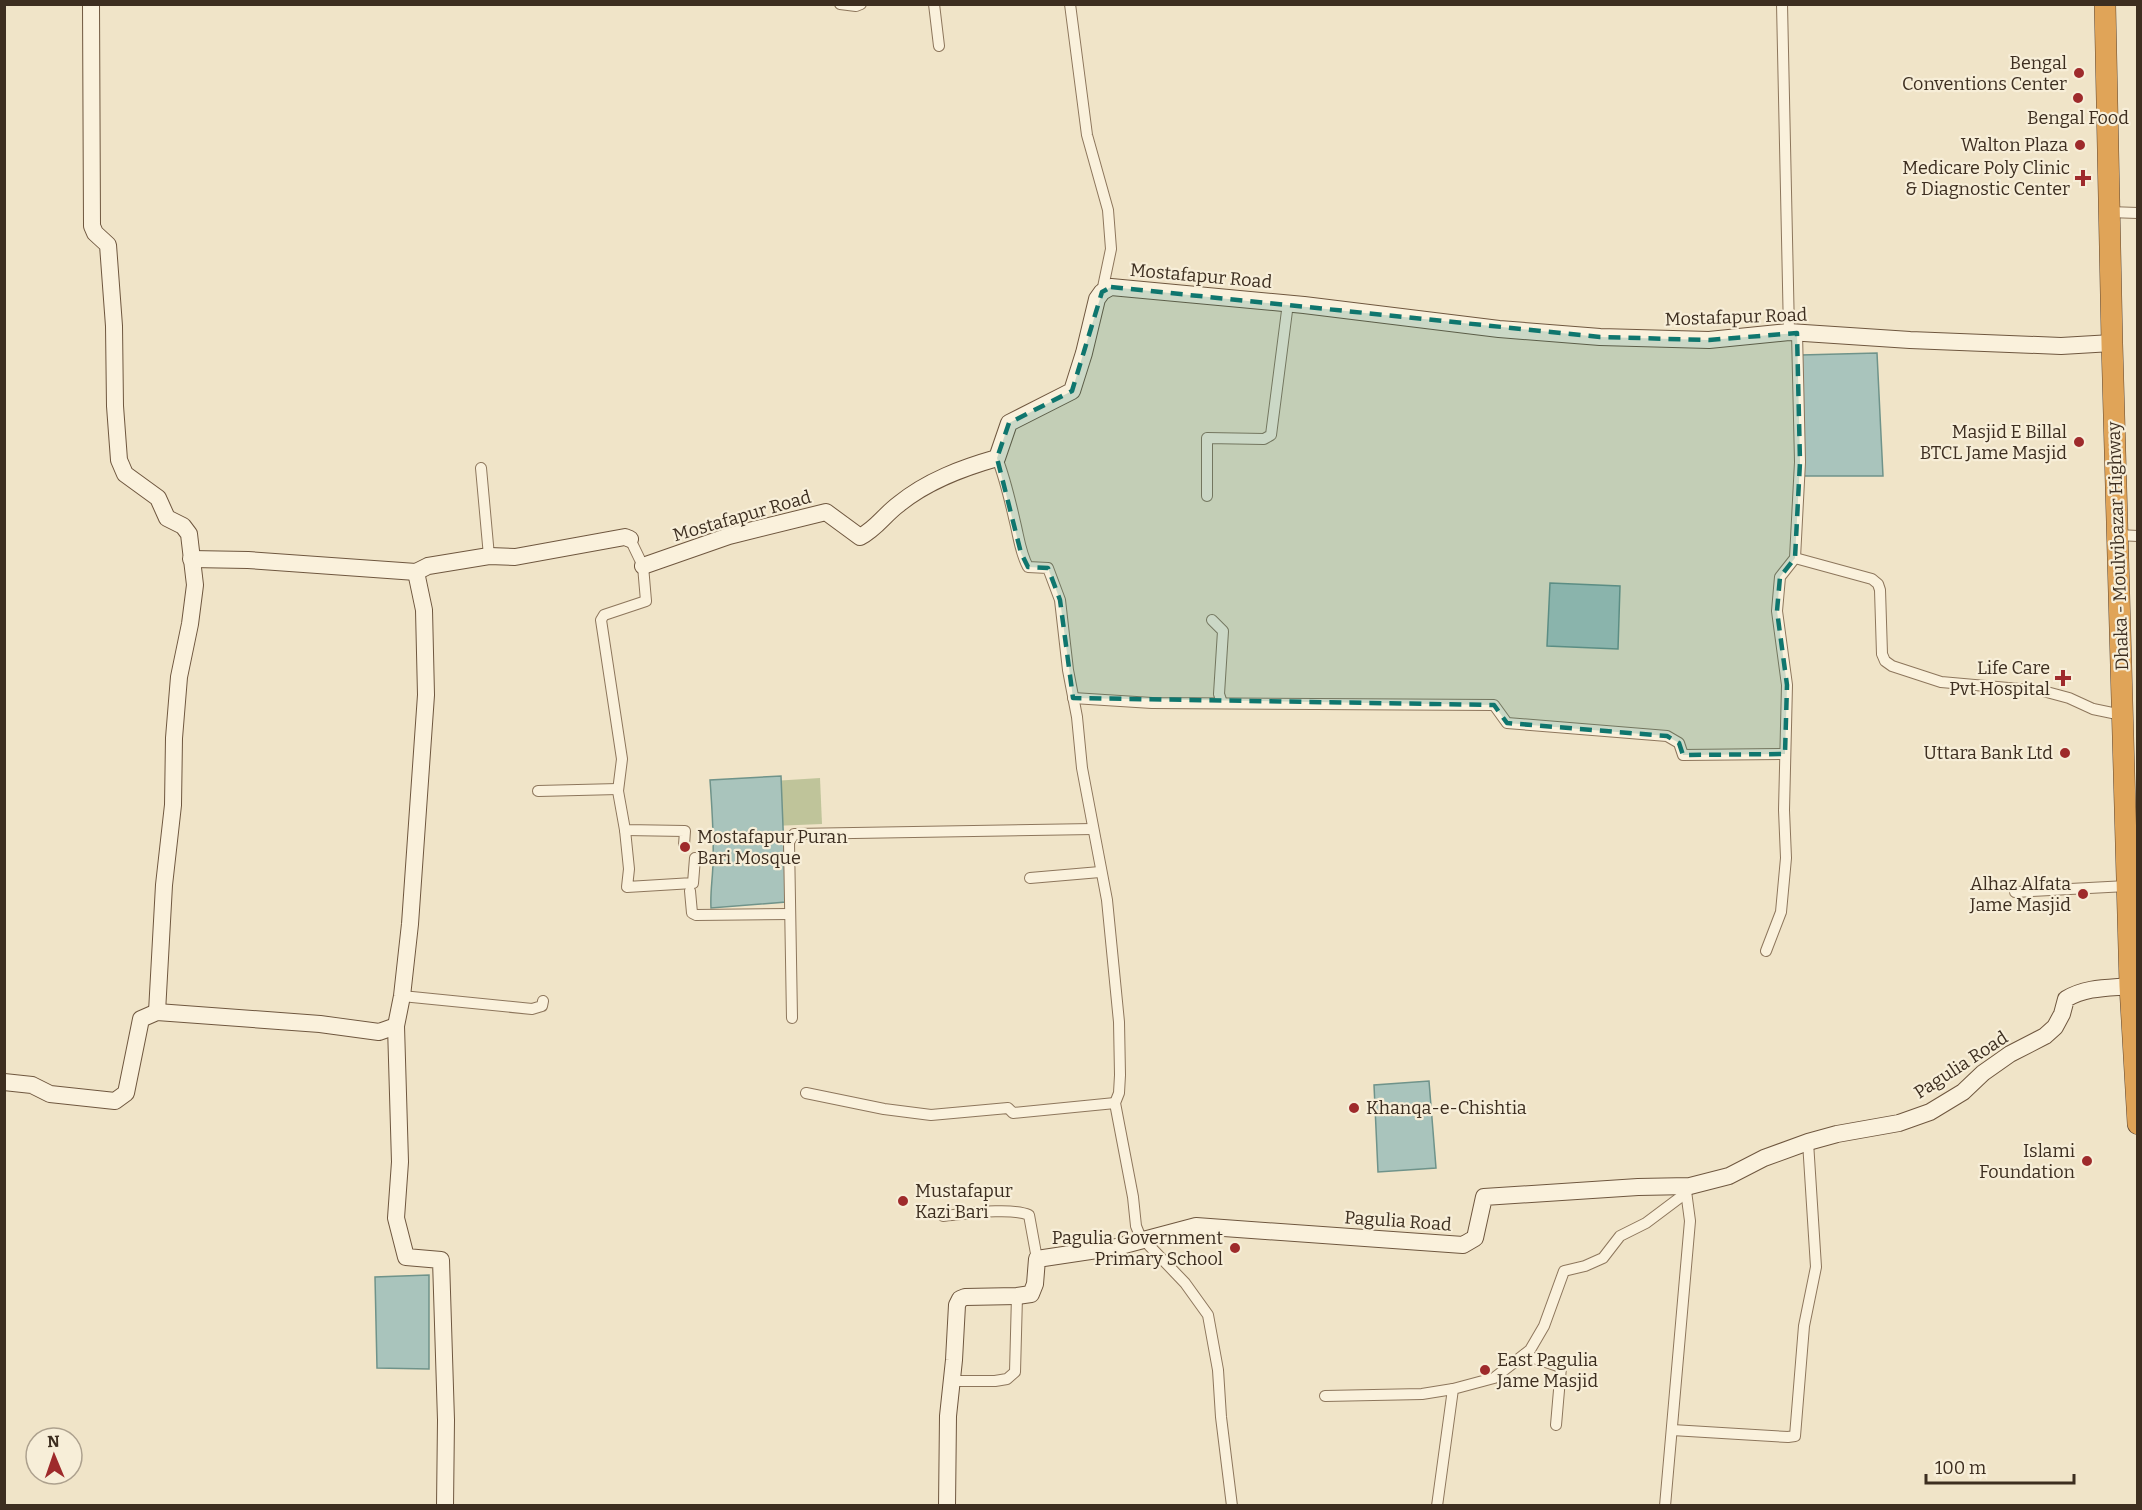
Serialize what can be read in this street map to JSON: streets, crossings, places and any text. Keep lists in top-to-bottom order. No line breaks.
{"streets":{"highway":["Dhaka - Moulvibazar Highway"],"street":["Mostafapur Road","Pagulia Road"]},"crossings":[["Mostafapur Road","Dhaka - Moulvibazar Highway"],["Dhaka - Moulvibazar Highway","Pagulia Road"]],"places":{"other":["Bengal Conventions Center","Bengal Food","Walton Plaza","Masjid E Billal BTCL Jame Masjid","Uttara Bank Ltd","Mostafapur Puran Bari Mosque","Alhaz Alfata Jame Masjid","Khanqa-e-Chishtia","Islami Foundation","Mustafapur Kazi Bari","Pagulia Government Primary School","East Pagulia Jame Masjid"],"health":["Medicare Poly Clinic & Diagnostic Center","Life Care Pvt Hospital"]},"scale_bar":"100 m","north":"top"}
